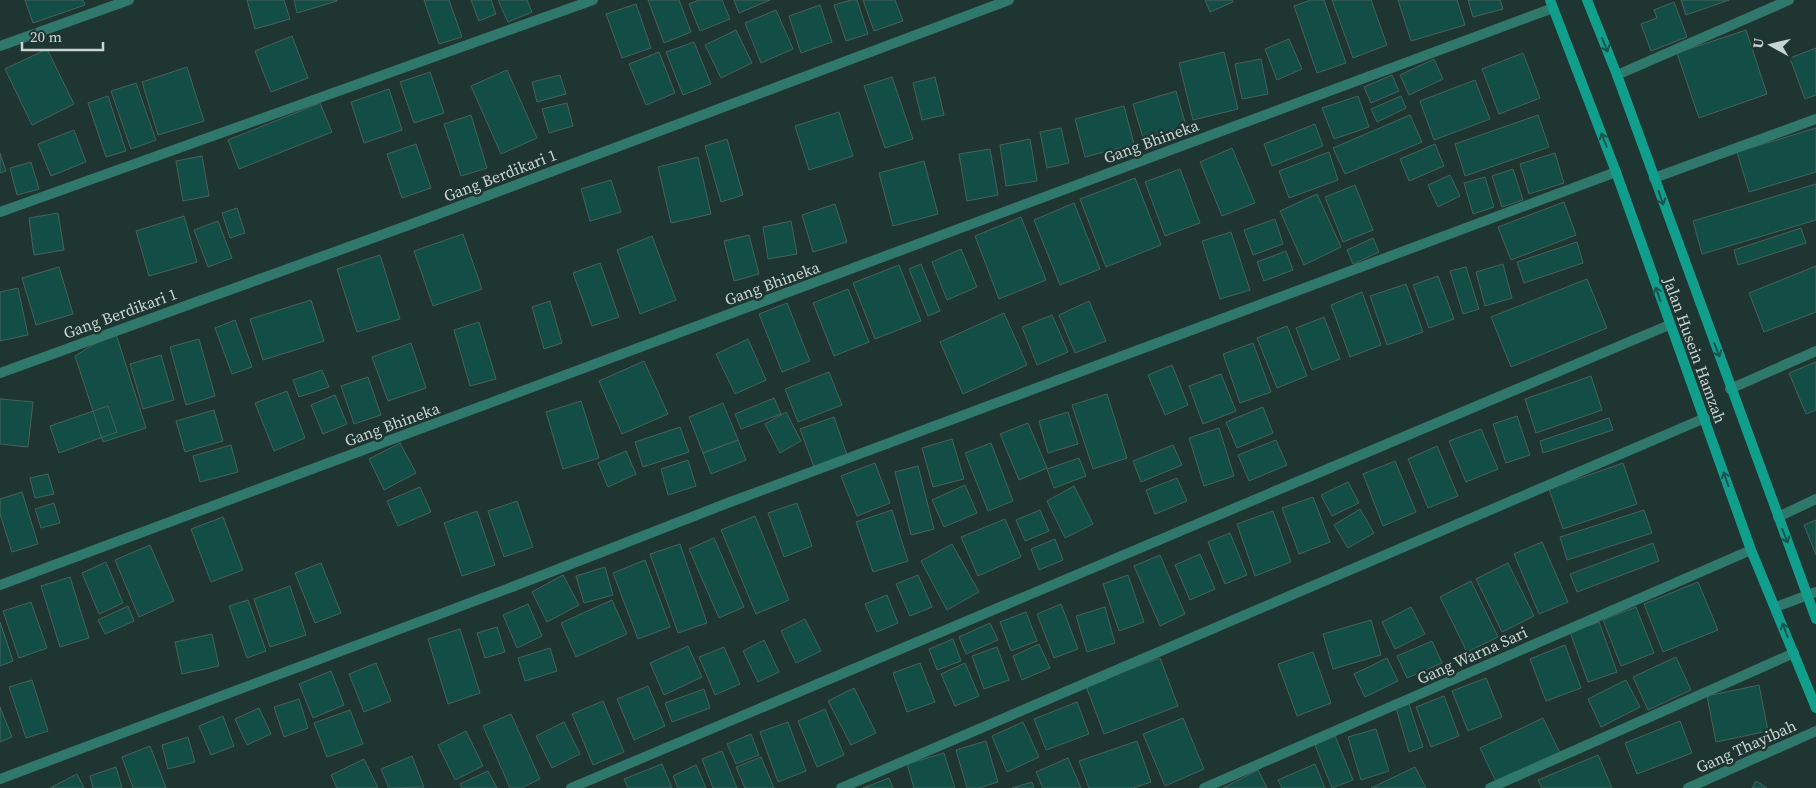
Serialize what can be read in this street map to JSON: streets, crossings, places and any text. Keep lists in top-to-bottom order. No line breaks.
{"streets":{"street":["Gang Bhineka","Gang Berdikari 1","Jalan Husein Hamzah","Gang Warna Sari","Gang Thayibah"]},"crossings":[["Gang Bhineka","Jalan Husein Hamzah"],["Jalan Husein Hamzah","Gang Warna Sari"]],"scale_bar":"20 m","north":"left"}
